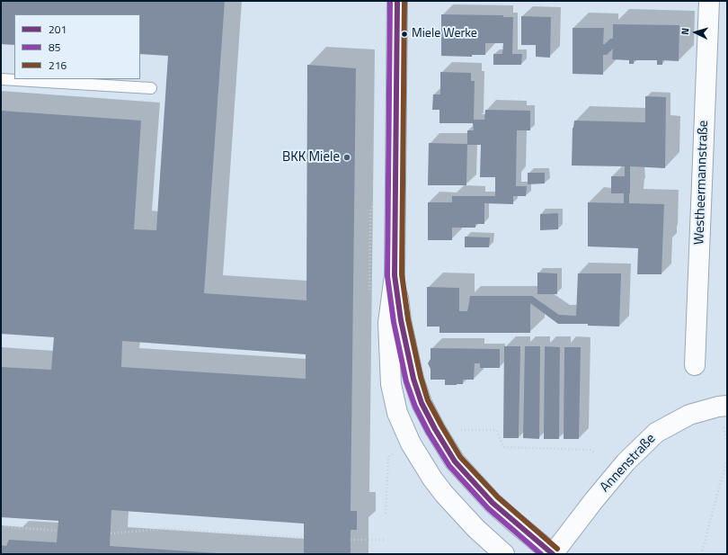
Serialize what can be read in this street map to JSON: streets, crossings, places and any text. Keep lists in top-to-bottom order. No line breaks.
{"streets":{"street":["Westheermannstraße","Annenstraße"]},"places":["Miele Werke","BKK Miele"],"lines":["transit line 201","transit line 85","transit line 216"],"legend":["201","85","216"],"north":"left"}
